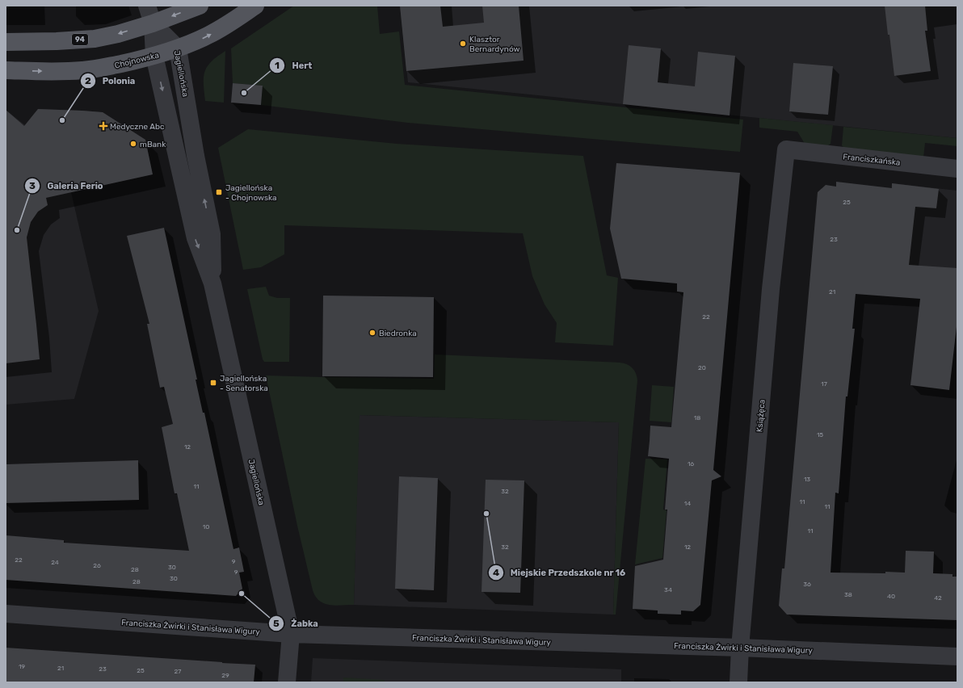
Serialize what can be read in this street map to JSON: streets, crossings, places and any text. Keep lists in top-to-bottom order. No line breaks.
{"streets":{"main road":["94","Chojnowska"],"street":["Jagiellońska","Franciszkańska","Książęca","Franciszka Żwirki i Stanisława Wigury"]},"crossings":[["94","Jagiellońska"],["Chojnowska","Jagiellońska"],["Jagiellońska","Franciszka Żwirki i Stanisława Wigury"],["Franciszkańska","Książęca"],["Książęca","Franciszka Żwirki i Stanisława Wigury"]],"places":{"other":["Klasztor Bernardynów","Hert","Polonia","mBank","Galeria Ferio","Biedronka","Miejskie Przedszkole nr 16","Żabka"],"health":["Medyczne Abc"],"transit":["Jagiellońska - Chojnowska","Jagiellońska - Senatorska"]},"house_numbers":["25","23","21","22","20","17","18","15","12","16","13","11","32","11","14","11","10","11","32","12","22","9","24","26","30","28","9","30","28","36","34","38","40","42","19","21","23","25","27","29"]}
